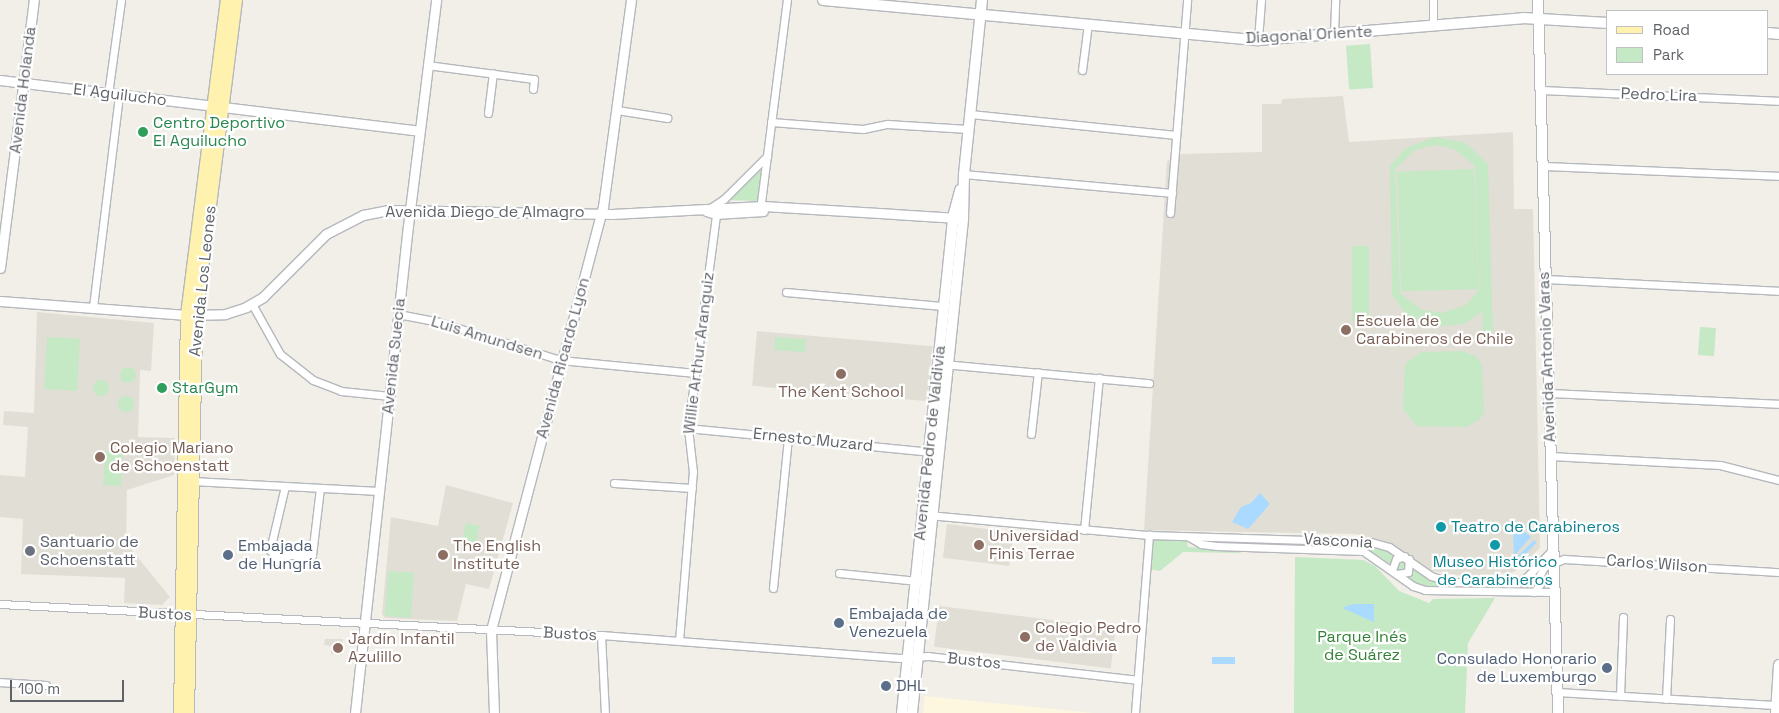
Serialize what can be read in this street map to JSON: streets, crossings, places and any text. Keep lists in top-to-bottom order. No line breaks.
{"streets":{"main road":["Diagonal Oriente","Avenida Los Leones","Avenida Antonio Varas","Avenida Pedro de Valdivia"],"street":["Avenida Holanda","El Aguilucho","Pedro Lira","Avenida Diego de Almagro","Luis Amundsen","Willie Arthur Aranguiz","Avenida Suecia","Avenida Ricardo Lyon","Ernesto Muzard","Vasconia","Carlos Wilson","Bustos"]},"crossings":[["Diagonal Oriente","Avenida Antonio Varas"],["Diagonal Oriente","Avenida Pedro de Valdivia"],["Avenida Holanda","El Aguilucho"],["El Aguilucho","Avenida Los Leones"],["El Aguilucho","Avenida Suecia"],["Pedro Lira","Avenida Antonio Varas"],["Avenida Diego de Almagro","Avenida Los Leones"],["Avenida Diego de Almagro","Willie Arthur Aranguiz"],["Avenida Diego de Almagro","Avenida Suecia"],["Avenida Diego de Almagro","Avenida Ricardo Lyon"],["Avenida Diego de Almagro","Avenida Pedro de Valdivia"],["Avenida Los Leones","Bustos"],["Luis Amundsen","Willie Arthur Aranguiz"],["Luis Amundsen","Avenida Suecia"],["Luis Amundsen","Avenida Ricardo Lyon"],["Willie Arthur Aranguiz","Ernesto Muzard"],["Willie Arthur Aranguiz","Bustos"],["Avenida Suecia","Bustos"],["Avenida Antonio Varas","Vasconia"],["Avenida Antonio Varas","Carlos Wilson"],["Avenida Ricardo Lyon","Bustos"],["Ernesto Muzard","Avenida Pedro de Valdivia"],["Avenida Pedro de Valdivia","Vasconia"],["Avenida Pedro de Valdivia","Bustos"]],"parks":["Parque Inés de Suárez"],"places":["Centro Deportivo El Aguilucho","Escuela de Carabineros de Chile","The Kent School","StarGym","Colegio Mariano de Schoenstatt","Teatro de Carabineros","Universidad Finis Terrae","Museo Histórico de Carabineros","Santuario de Schoenstatt","Embajada de Hungría","The English Institute","Embajada de Venezuela","Colegio Pedro de Valdivia","Jardín Infantil Azulillo","Consulado Honorario de Luxemburgo","DHL"],"legend":["Road","Park"],"scale_bar":"100 m"}
